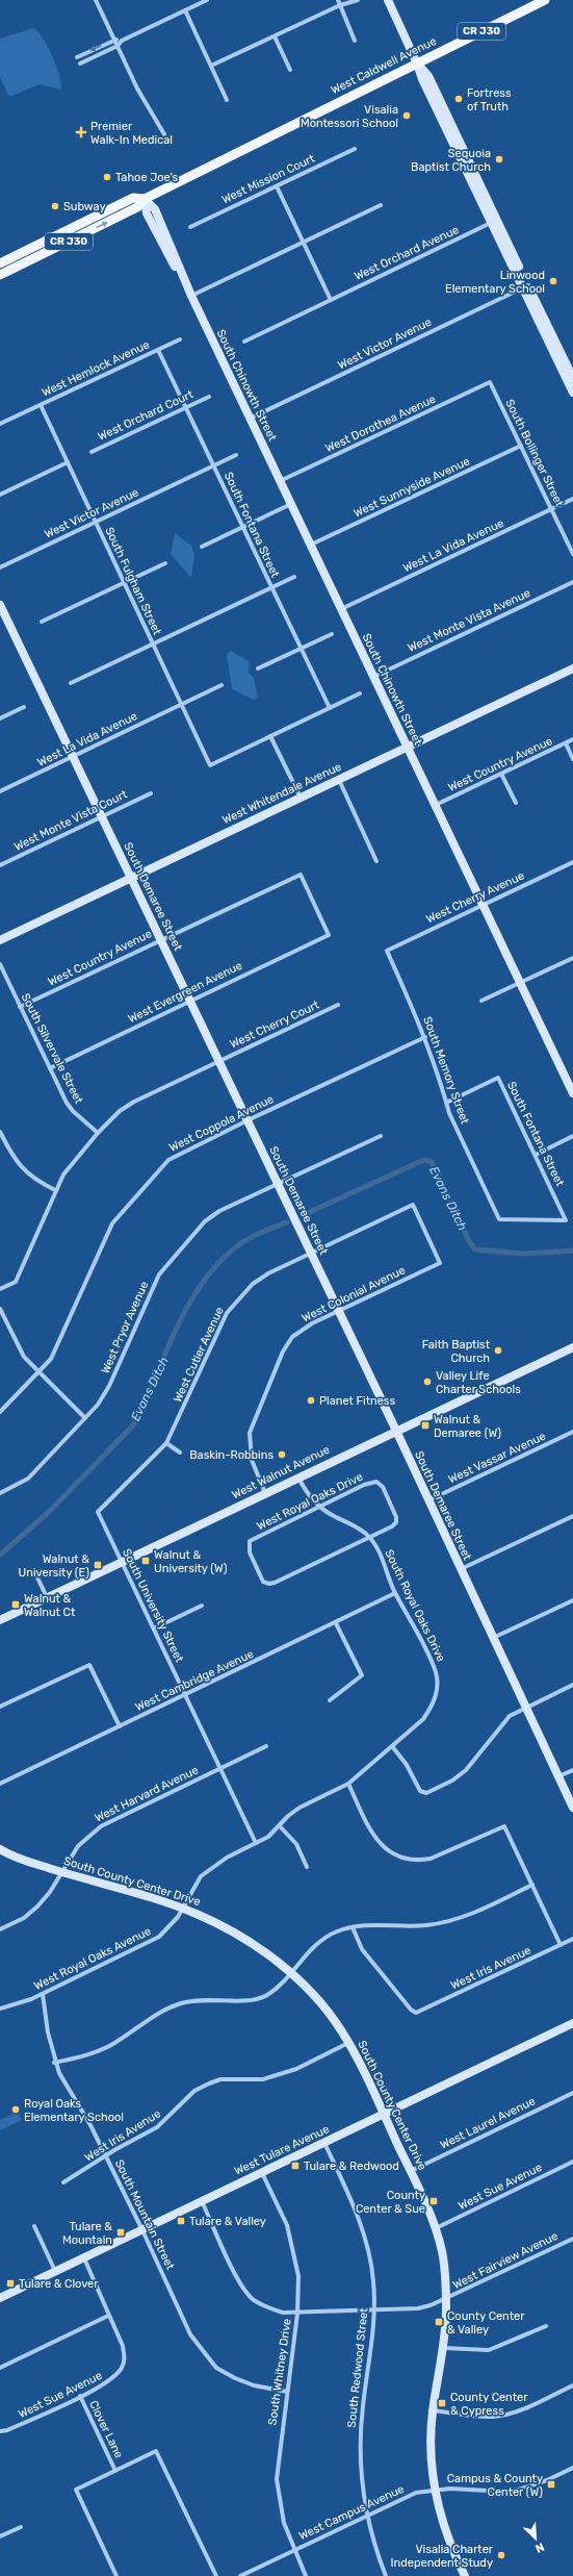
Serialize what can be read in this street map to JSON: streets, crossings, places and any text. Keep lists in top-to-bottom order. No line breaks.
{"streets":{"main road":["CR J30","West Caldwell Avenue"],"street":["West Mission Court","West Orchard Avenue","West Victor Avenue","West Hemlock Avenue","South Chinowth Street","West Orchard Court","West Dorothea Avenue","South Bollinger Street","West Sunnyside Avenue","South Fontana Street","West La Vida Avenue","South Fulgham Street","West Monte Vista Avenue","West Country Avenue","West Whitendale Avenue","West Monte Vista Court","South Demaree Street","West Cherry Avenue","West Evergreen Avenue","West Cherry Court","South Silvervale Street","South Memory Street","West Coppola Avenue","West Colonial Avenue","West Pryor Avenue","West Cutler Avenue","West Vassar Avenue","West Walnut Avenue","West Royal Oaks Drive","South University Street","South Royal Oaks Drive","West Cambridge Avenue","West Harvard Avenue","South County Center Drive","West Royal Oaks Avenue","West Iris Avenue","West Laurel Avenue","West Tulare Avenue","West Sue Avenue","South Mountain Street","West Fairview Avenue","South Redwood Street","South Whitney Drive","Clover Lane","West Campus Avenue"]},"crossings":[["West Caldwell Avenue","South Chinowth Street"],["West Victor Avenue","South Chinowth Street"],["West Victor Avenue","South Fontana Street"],["West Victor Avenue","South Fulgham Street"],["West Hemlock Avenue","South Fontana Street"],["West Hemlock Avenue","South Fulgham Street"],["South Chinowth Street","West Dorothea Avenue"],["South Chinowth Street","West Sunnyside Avenue"],["South Chinowth Street","West La Vida Avenue"],["South Chinowth Street","West Monte Vista Avenue"],["South Chinowth Street","West Country Avenue"],["South Chinowth Street","West Whitendale Avenue"],["South Chinowth Street","West Cherry Avenue"],["West Orchard Court","South Fontana Street"],["West Dorothea Avenue","South Bollinger Street"],["South Bollinger Street","West Sunnyside Avenue"],["South Bollinger Street","West La Vida Avenue"],["South Fontana Street","South Memory Street"],["West La Vida Avenue","South Fulgham Street"],["West La Vida Avenue","South Demaree Street"],["West Country Avenue","South Demaree Street"],["West Country Avenue","West Evergreen Avenue"],["West Country Avenue","South Silvervale Street"],["West Whitendale Avenue","South Demaree Street"],["West Monte Vista Court","South Demaree Street"],["South Demaree Street","West Evergreen Avenue"],["South Demaree Street","West Cherry Court"],["South Demaree Street","West Coppola Avenue"],["South Demaree Street","West Colonial Avenue"],["South Demaree Street","West Pryor Avenue"],["South Demaree Street","West Cutler Avenue"],["South Demaree Street","West Vassar Avenue"],["South Demaree Street","West Walnut Avenue"],["West Cherry Avenue","South Memory Street"],["West Evergreen Avenue","South Silvervale Street"],["South Memory Street","West Coppola Avenue"],["West Colonial Avenue","West Cutler Avenue"],["West Colonial Avenue","West Walnut Avenue"],["West Cutler Avenue","South University Street"],["West Walnut Avenue","South University Street"],["West Walnut Avenue","South Royal Oaks Drive"],["West Royal Oaks Drive","South Royal Oaks Drive"],["South University Street","West Cambridge Avenue"],["South University Street","West Harvard Avenue"],["South Royal Oaks Drive","West Cambridge Avenue"],["West Harvard Avenue","South County Center Drive"],["South County Center Drive","West Royal Oaks Avenue"],["South County Center Drive","West Iris Avenue"],["South County Center Drive","West Laurel Avenue"],["South County Center Drive","West Tulare Avenue"],["South County Center Drive","West Sue Avenue"],["South County Center Drive","West Fairview Avenue"],["South County Center Drive","West Campus Avenue"],["West Royal Oaks Avenue","South Mountain Street"],["West Iris Avenue","South Mountain Street"],["West Tulare Avenue","South Mountain Street"],["West Tulare Avenue","West Fairview Avenue"],["West Tulare Avenue","South Redwood Street"],["West Tulare Avenue","South Whitney Drive"],["West Sue Avenue","Clover Lane"],["South Mountain Street","South Whitney Drive"],["West Fairview Avenue","South Redwood Street"],["West Fairview Avenue","South Whitney Drive"],["South Redwood Street","West Campus Avenue"],["South Whitney Drive","West Campus Avenue"]],"water":["Evans Ditch"],"places":{"other":["Fortress of Truth","Visalia Montessori School","Sequoia Baptist Church","Tahoe Joe's","Subway","Linwood Elementary School","Faith Baptist Church","Valley Life Charter Schools","Planet Fitness","Baskin-Robbins","Royal Oaks Elementary School","Visalia Charter Independent Study"],"health":["Premier Walk-In Medical"],"transit":["Walnut & Demaree (W)","Walnut & University (W)","Walnut & University (E)","Walnut & Walnut Ct","Tulare & Redwood","County Center & Sue","Tulare & Valley","Tulare & Mountain","Tulare & Clover","County Center & Valley","County Center & Cypress","Campus & County Center (W)"]},"north":"bottom right"}
